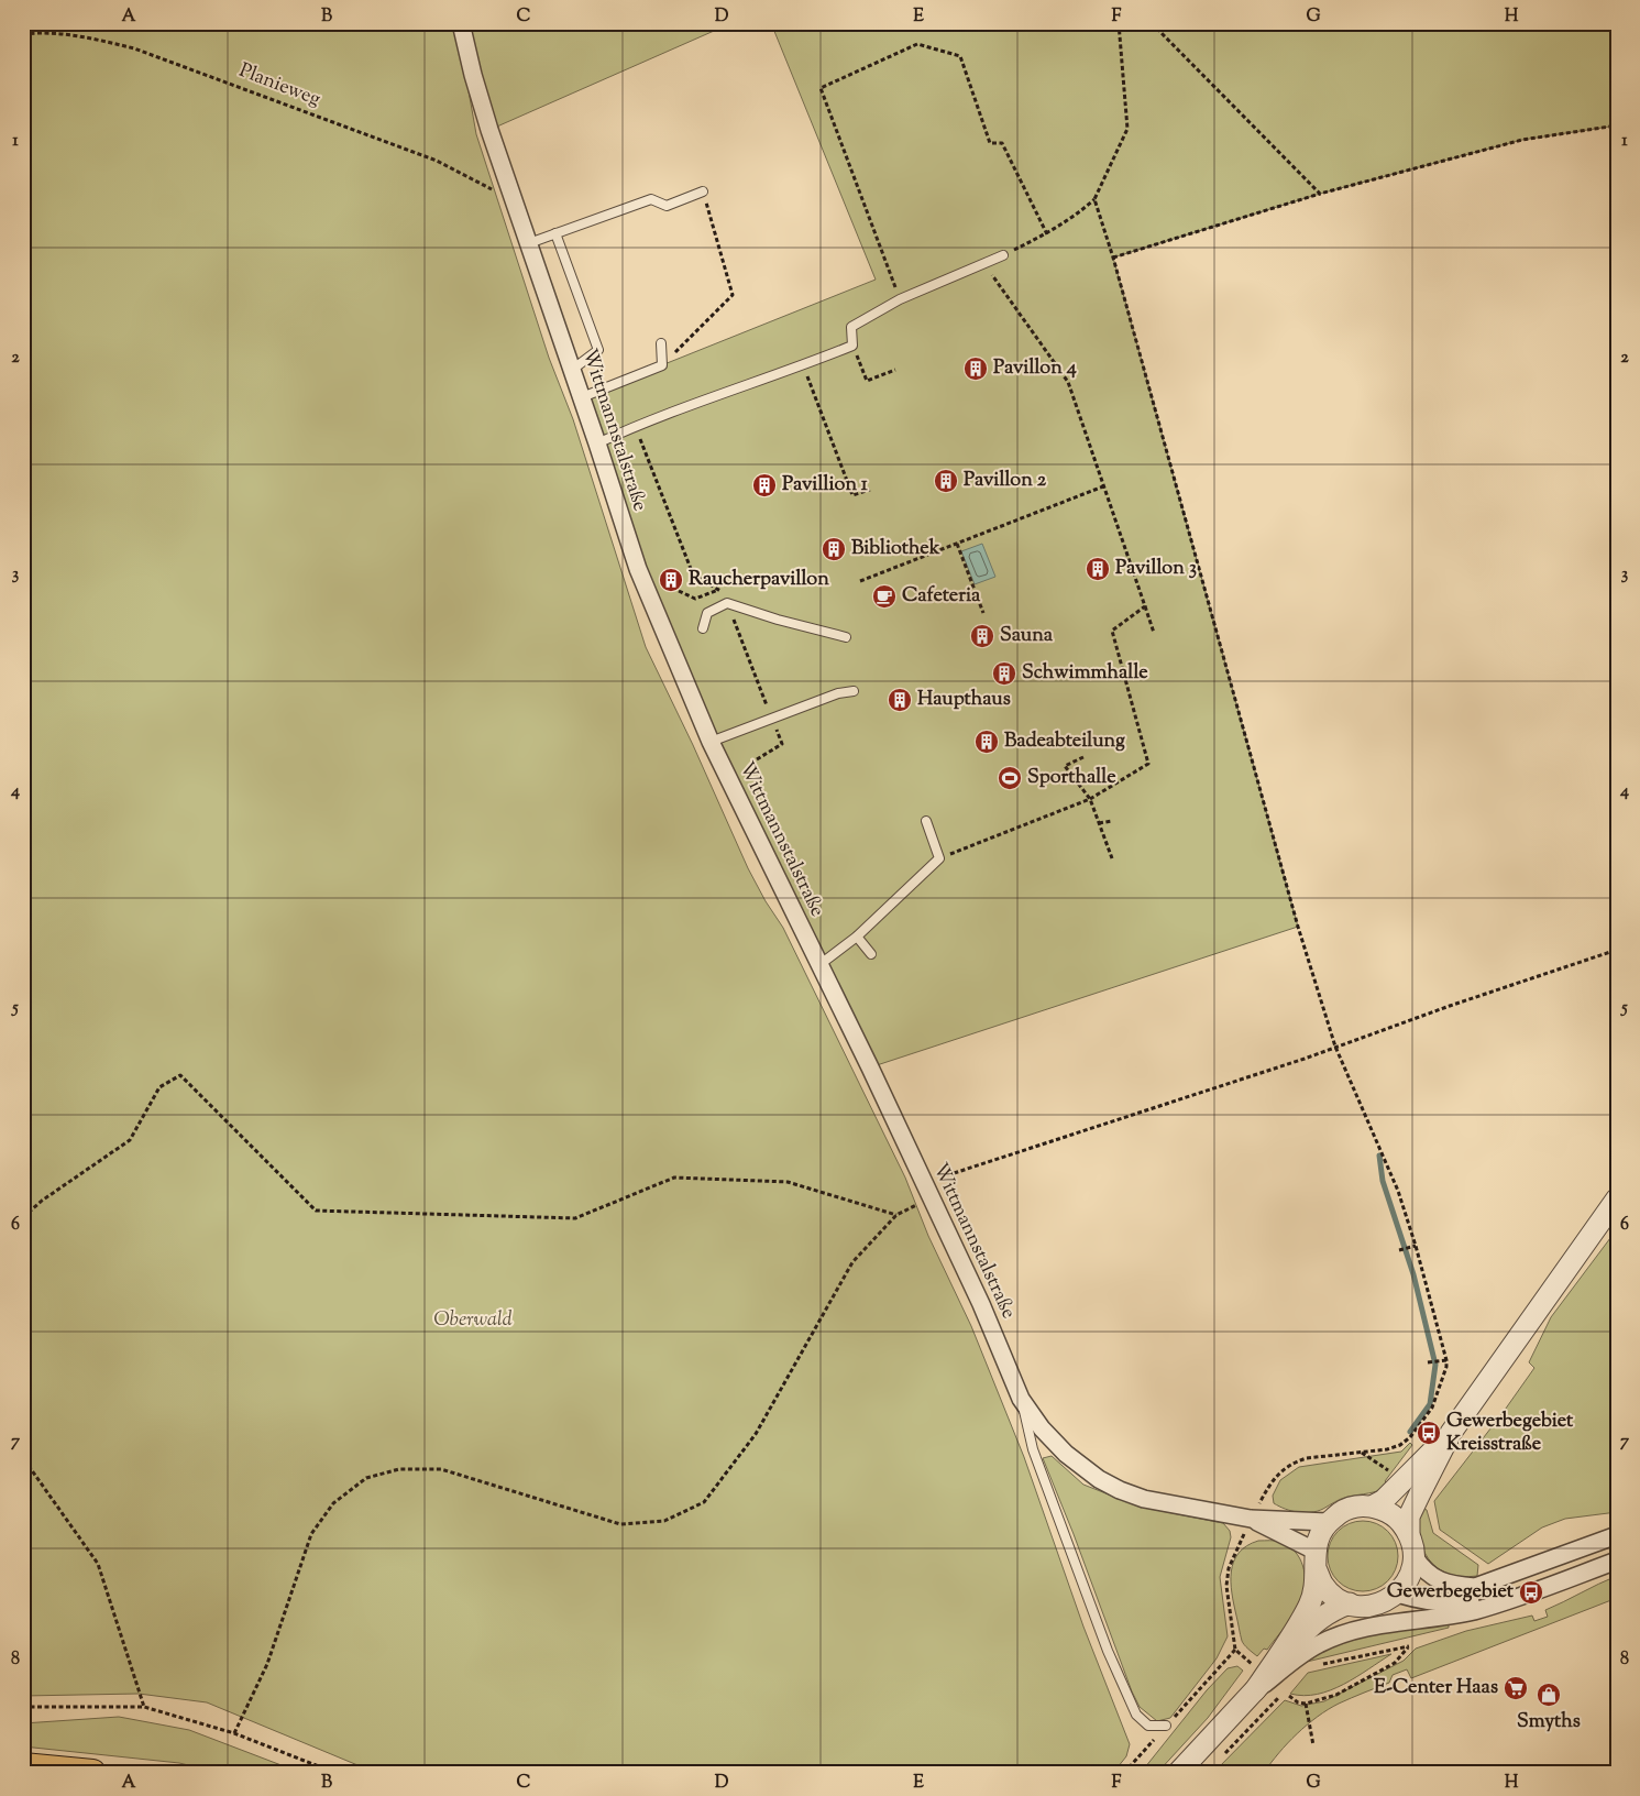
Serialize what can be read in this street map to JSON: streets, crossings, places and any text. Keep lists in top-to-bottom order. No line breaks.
{"streets":{"street":["Wittmannstalstraße"],"path":["Planieweg"]},"crossings":[["Planieweg","Wittmannstalstraße"]],"parks":["Oberwald"],"places":{"building":["Pavillon 4","Pavillon 2","Pavillion 1","Bibliothek","Pavillon 3","Raucherpavillon","Sauna","Schwimmhalle","Haupthaus","Badeabteilung"],"cafe":["Cafeteria"],"sports":["Sporthalle"],"bus stop":["Gewerbegebiet Kreisstraße","Gewerbegebiet"],"supermarket":["E-Center Haas"],"shop":["Smyths"]},"grid":{"columns":["A","B","C","D","E","F","G","H"],"rows":["1","2","3","4","5","6","7","8"]}}
